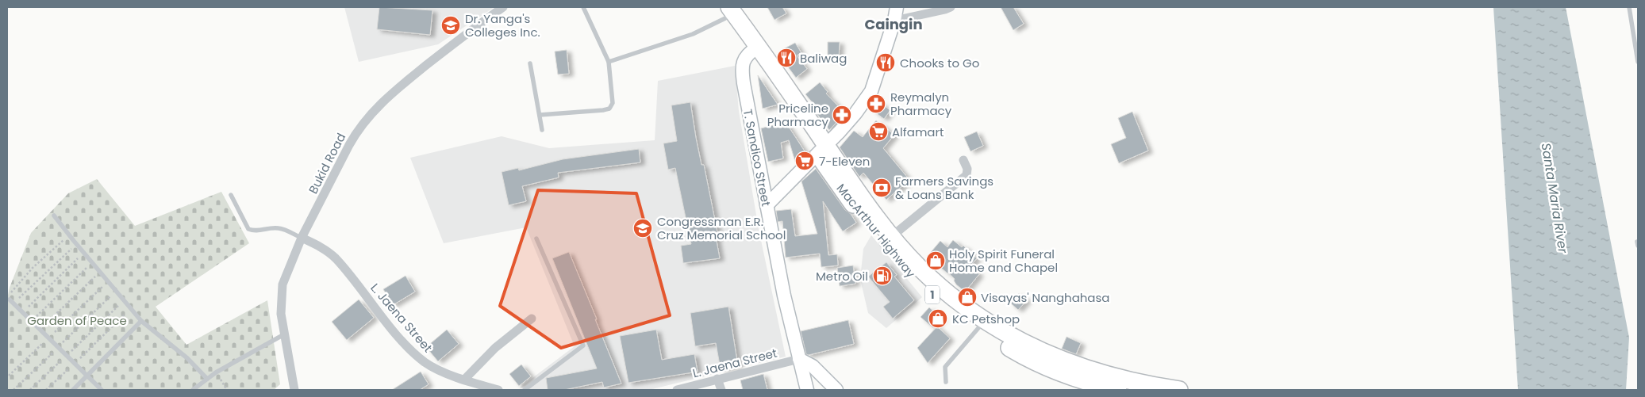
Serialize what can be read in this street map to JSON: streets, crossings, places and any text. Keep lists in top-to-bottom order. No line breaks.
{"streets":{"highway":["MacArthur Highway","1"],"main road":["T. Sandico Street"],"street":["Bukid Road","L. Jaena Street"]},"crossings":[["T. Sandico Street","MacArthur Highway"],["T. Sandico Street","L. Jaena Street"],["Bukid Road","L. Jaena Street"]],"districts":["Caingin"],"water":["Santa Maria River"],"parks":["Garden of Peace"],"places":{"school or university":["Dr. Yanga's Colleges Inc.","Congressman E.R. Cruz Memorial School"],"restaurant":["Baliwag","Chooks to Go"],"pharmacy":["Reymalyn Pharmacy","Priceline Pharmacy"],"supermarket":["Alfamart","7-Eleven"],"bank":["Farmers Savings & Loans Bank"],"shop":["Holy Spirit Funeral Home and Chapel","Visayas' Nanghahasa","KC Petshop"],"fuel station":["Metro Oil"]}}
